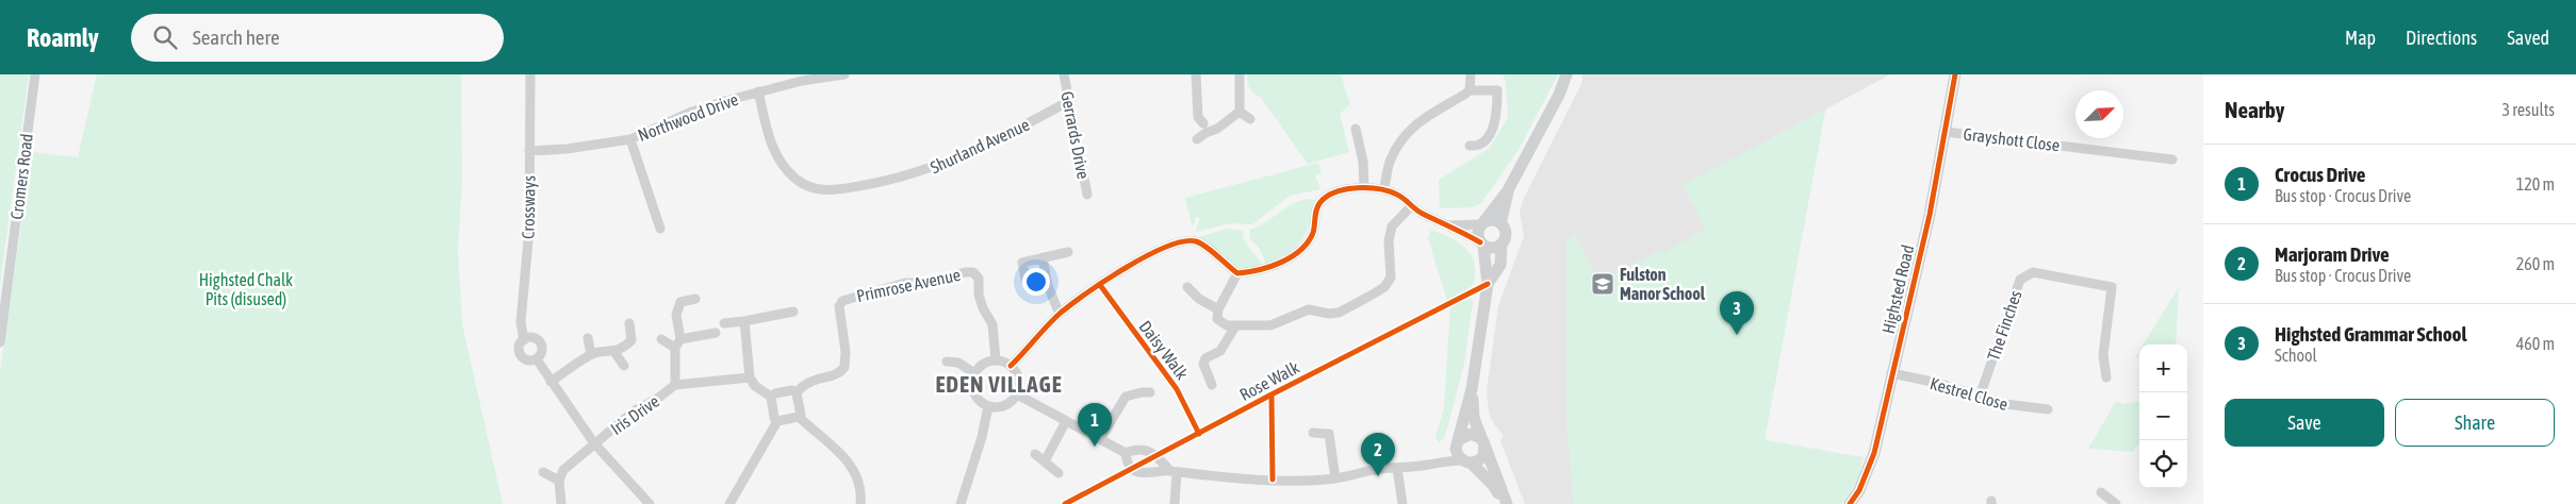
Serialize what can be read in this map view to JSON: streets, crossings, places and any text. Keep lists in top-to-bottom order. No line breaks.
{"streets":{"street":["Northwood Drive","Gerrards Drive","Grayshott Close","Shurland Avenue","Cromers Road","Crossways","Primrose Avenue","Highsted Road","The Finches","Kestrel Close","Iris Drive"],"cycle path":["Daisy Walk","Rose Walk"]},"crossings":[["Northwood Drive","Shurland Avenue"],["Northwood Drive","Crossways"],["Gerrards Drive","Shurland Avenue"],["Grayshott Close","Highsted Road"],["Crossways","Iris Drive"],["Highsted Road","Kestrel Close"],["The Finches","Kestrel Close"]],"districts":["EDEN VILLAGE"],"parks":["Highsted Chalk Pits (disused)"],"places":{"school or university":["Fulston Manor School"]},"north":"top right","page":{"header":"Roamly","search":"Search here","nav":["Map","Directions","Saved"],"heading":["Nearby","3 results"],"list":[{"mark":"1","name":"Crocus Drive","note":"Bus stop · Crocus Drive","value":"120 m"},{"mark":"2","name":"Marjoram Drive","note":"Bus stop · Crocus Drive","value":"260 m"},{"mark":"3","name":"Highsted Grammar School","note":"School","value":"460 m"}],"pins":["3","1","2"],"map_buttons":["+","−"],"buttons":["Save","Share"]}}
